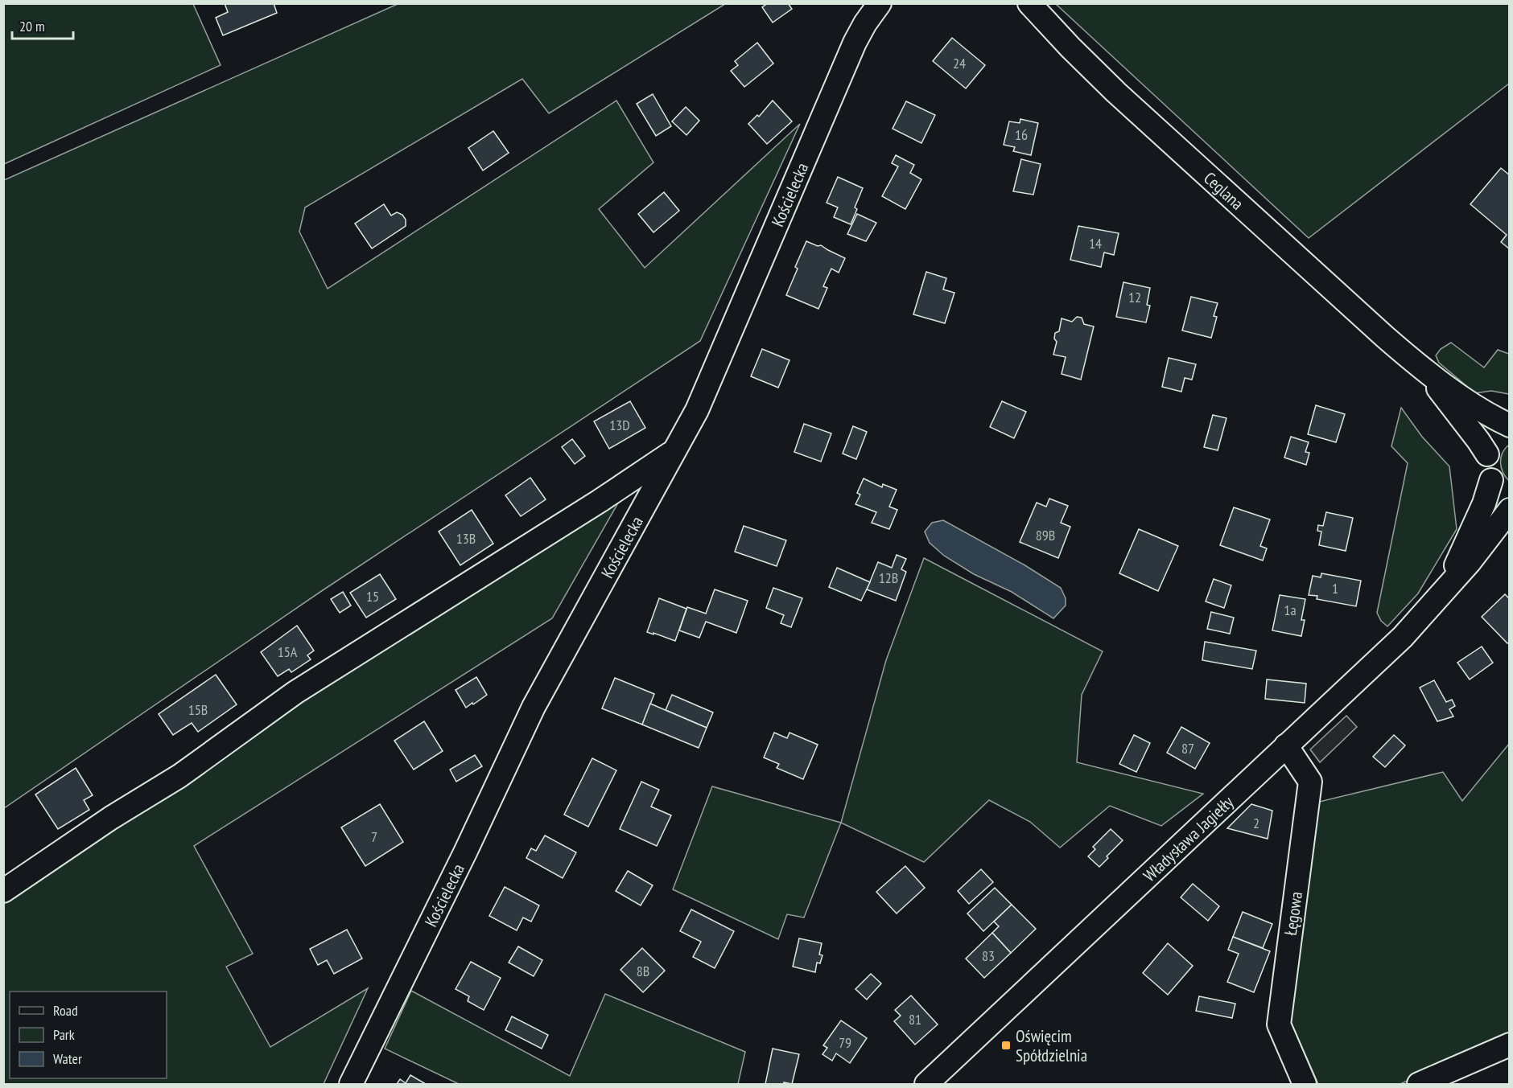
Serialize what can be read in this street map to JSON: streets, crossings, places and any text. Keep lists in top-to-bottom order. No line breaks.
{"streets":{"street":["Ceglana","Kościelecka","Władysława Jagiełły","Łęgowa"]},"crossings":[["Władysława Jagiełły","Łęgowa"]],"places":{"transit":["Oświęcim Spółdzielnia"]},"house_numbers":["24","16","14","12","13D","89B","13B","12B","1","15","1a","15A","15B","87","2","7","83","8B","81","79"],"legend":["Road","Park","Water"],"scale_bar":"20 m"}
